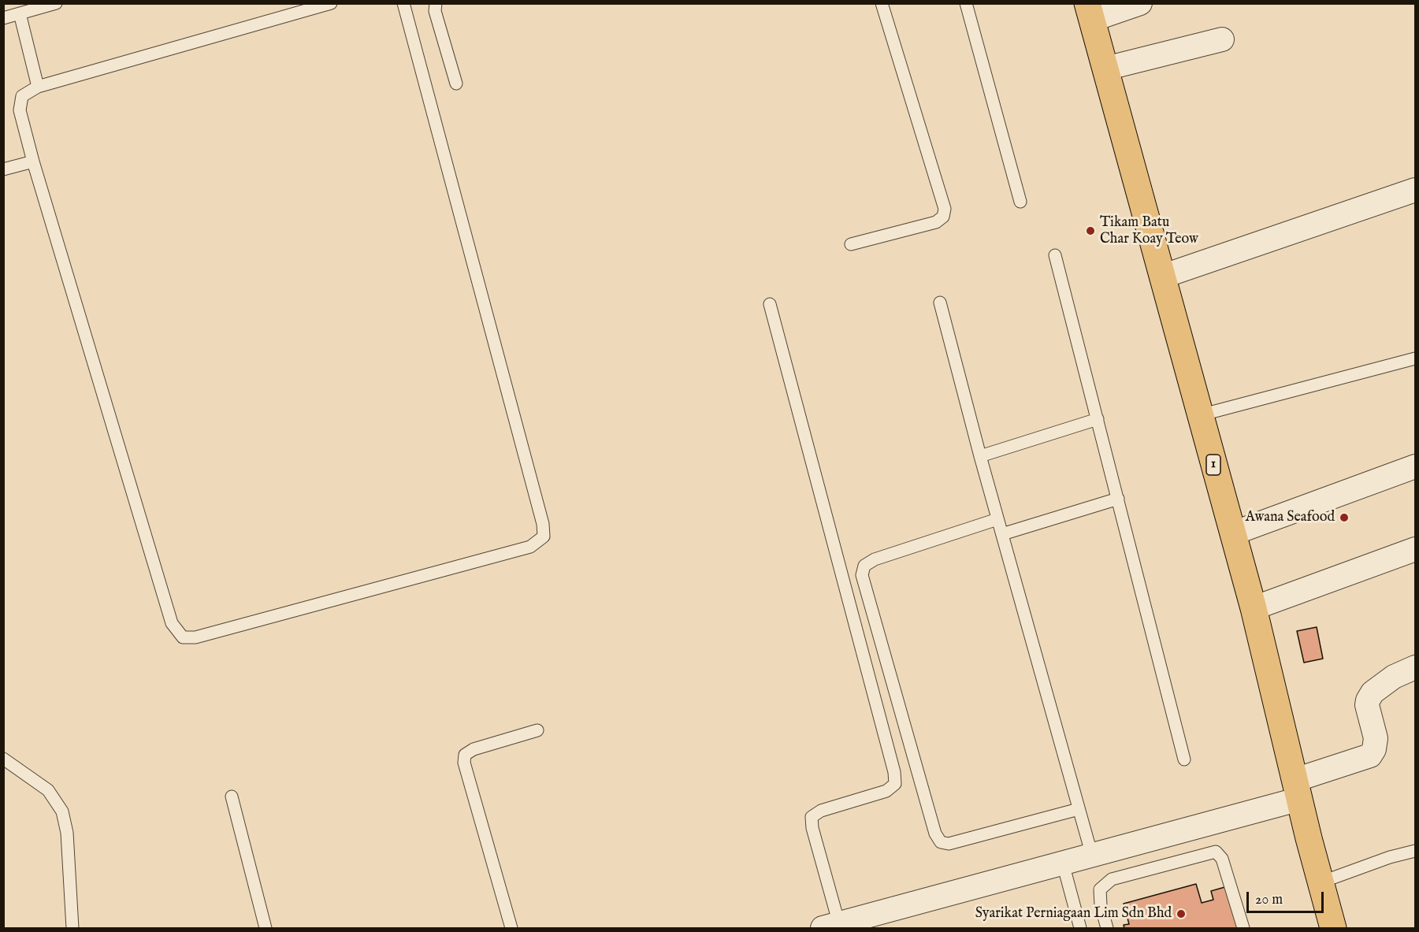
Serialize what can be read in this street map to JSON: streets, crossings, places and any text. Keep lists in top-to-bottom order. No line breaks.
{"streets":{"main road":["1"]},"places":["Tikam Batu Char Koay Teow","Awana Seafood","Syarikat Perniagaan Lim Sdn Bhd"],"scale_bar":"20 m"}
